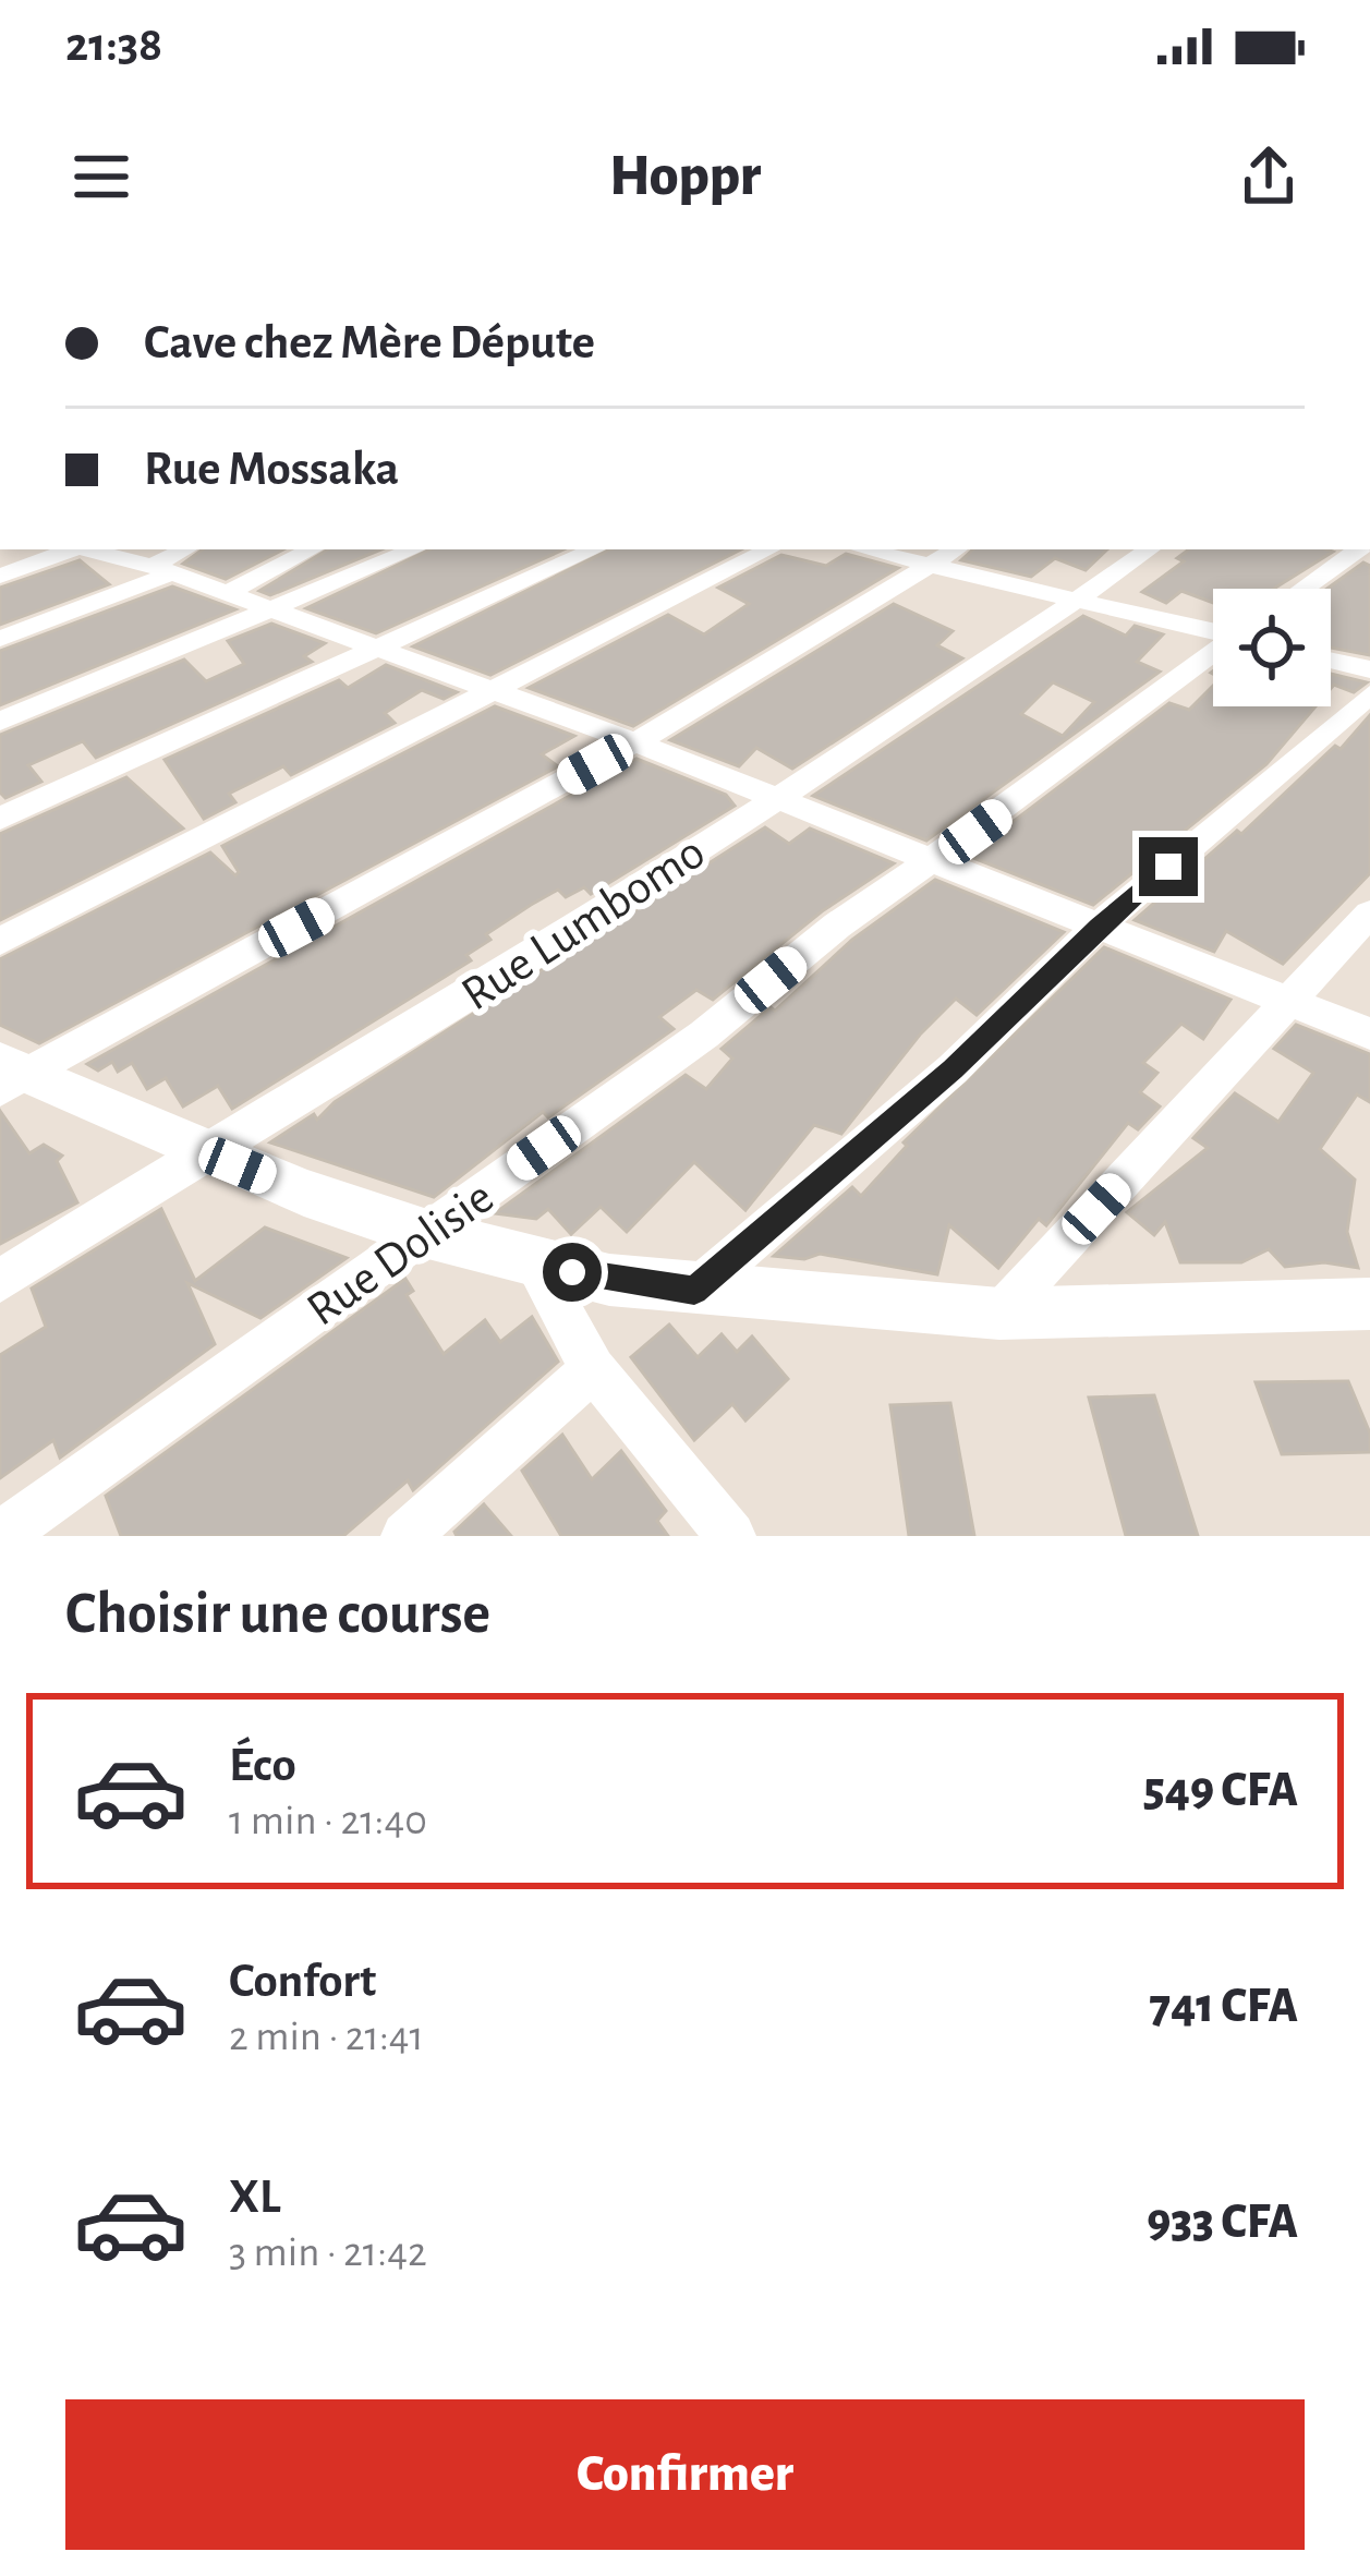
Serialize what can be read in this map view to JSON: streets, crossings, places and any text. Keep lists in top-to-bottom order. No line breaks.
{"streets":{"street":["Rue Lumbomo","Rue Dolisie"]},"page":{"status":"21:38","header":"Hoppr","banner":["Cave chez Mère Députe","Rue Mossaka"],"heading":"Choisir une course","list":[{"name":"Éco","note":"1 min · 21:40","value":"549 CFA"},{"name":"Confort","note":"2 min · 21:41","value":"741 CFA"},{"name":"XL","note":"3 min · 21:42","value":"933 CFA"}],"buttons":"Confirmer"}}
